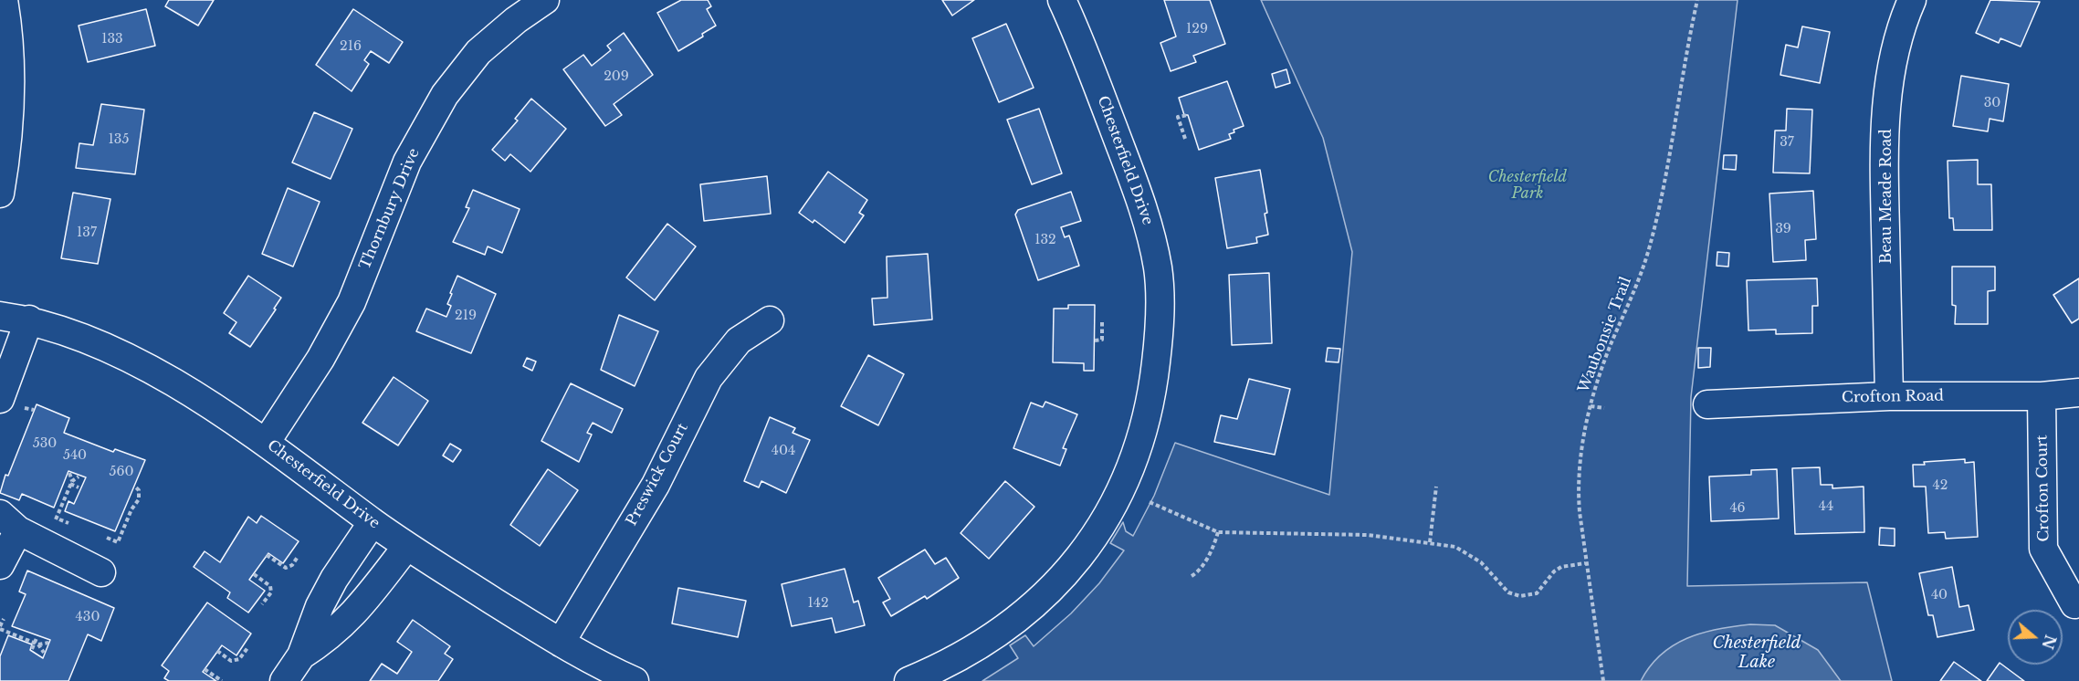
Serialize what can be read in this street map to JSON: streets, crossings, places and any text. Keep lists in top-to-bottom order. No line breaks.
{"streets":{"street":["Chesterfield Drive","Beau Meade Road","Thornbury Drive","Crofton Road","Preswick Court","Crofton Court"],"path":["Waubonsie Trail"]},"crossings":[["Chesterfield Drive","Thornbury Drive"],["Chesterfield Drive","Preswick Court"],["Beau Meade Road","Crofton Road"],["Crofton Road","Crofton Court"]],"water":["Chesterfield Lake"],"parks":["Chesterfield Park"],"house_numbers":["129","133","216","209","30","135","37","39","137","132","219","530","404","540","560","42","44","46","40","142","430"],"north":"right"}
